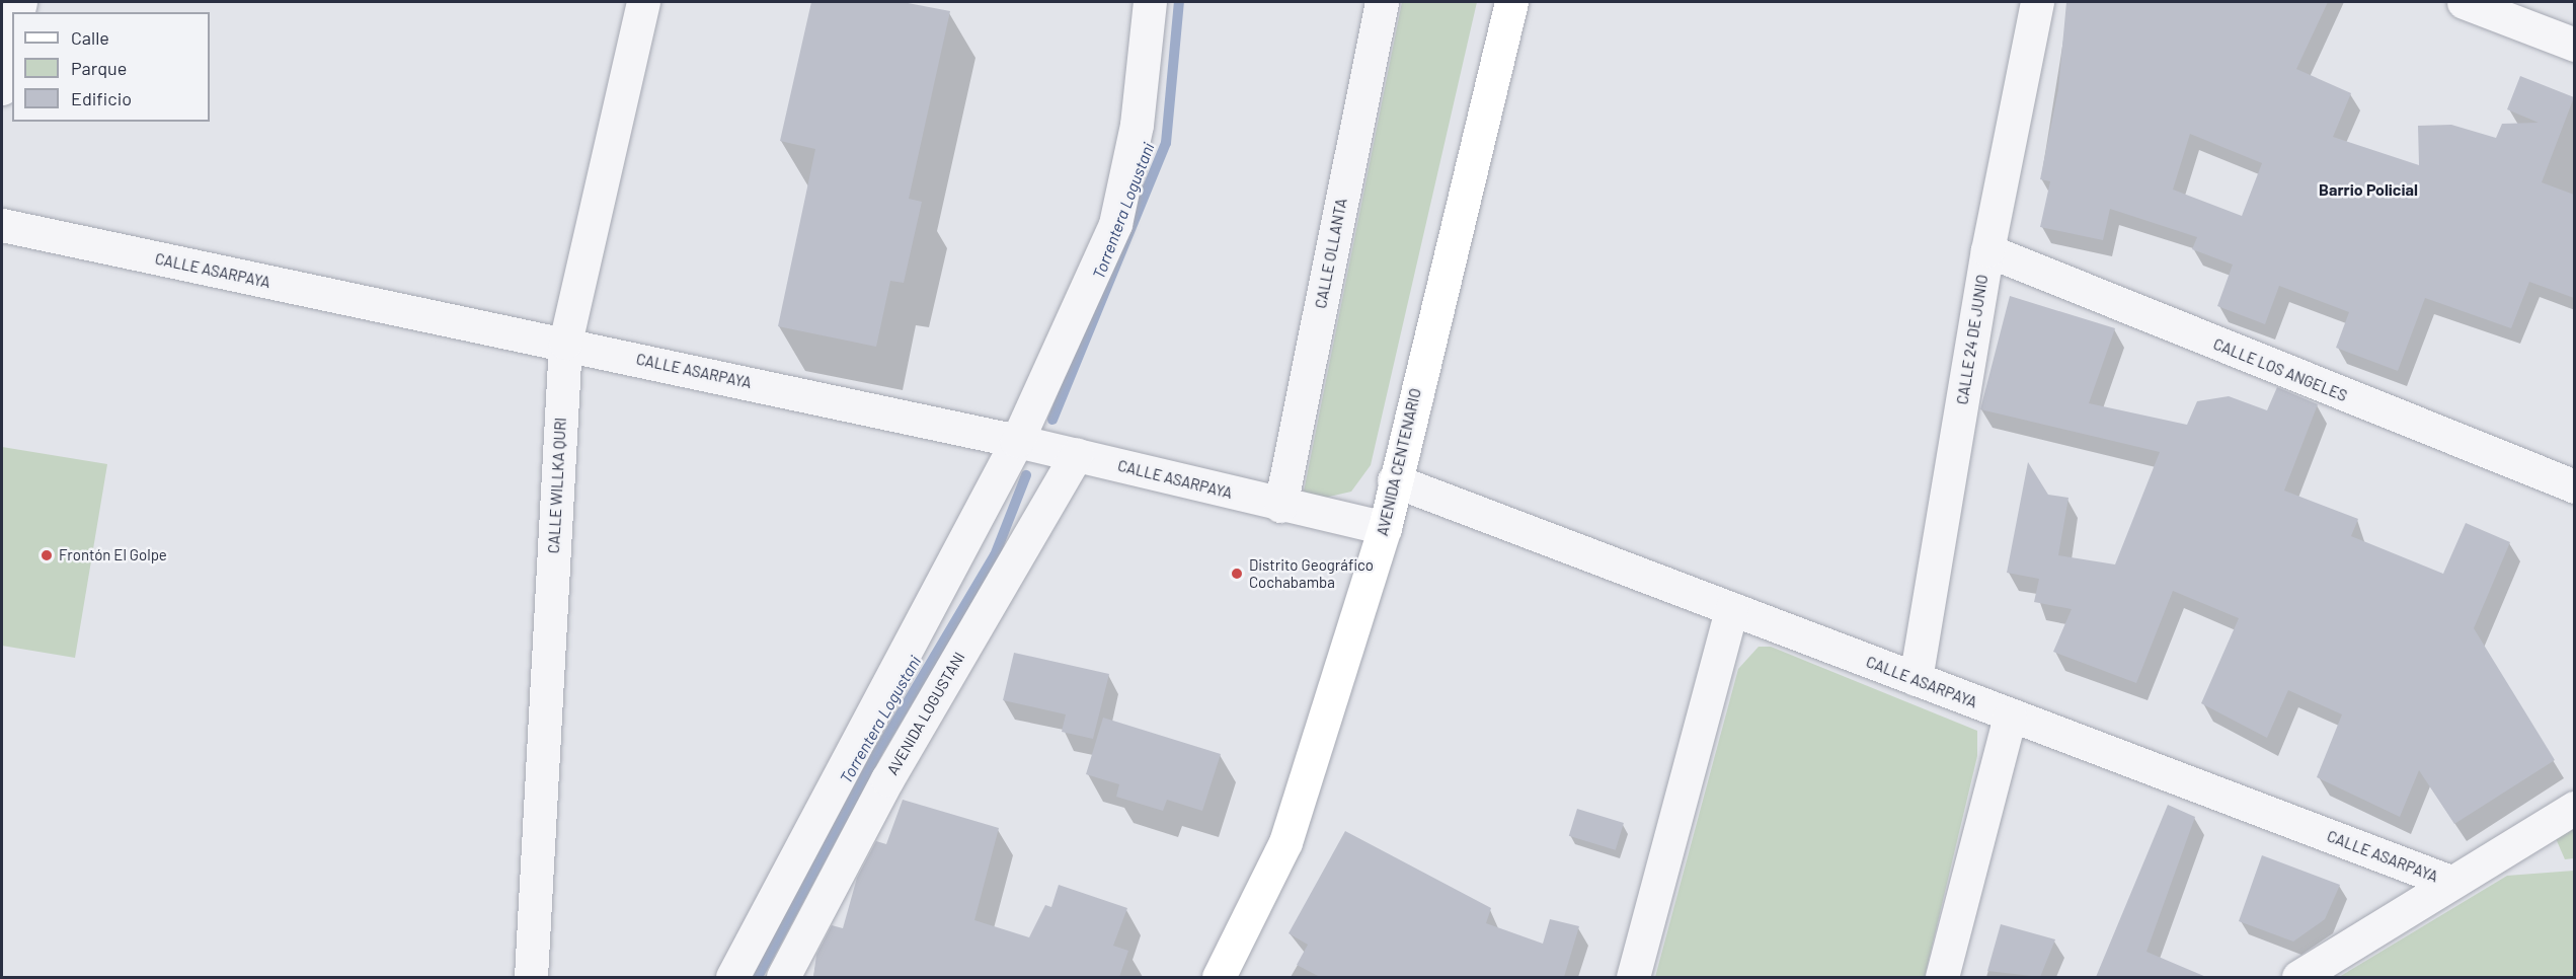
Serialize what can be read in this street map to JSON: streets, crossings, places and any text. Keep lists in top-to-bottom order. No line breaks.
{"streets":{"main road":["AVENIDA CENTENARIO"],"street":["CALLE OLLANTA","CALLE ASARPAYA","CALLE 24 DE JUNIO","CALLE LOS ANGELES","CALLE WILLKA QURI","AVENIDA LOGUSTANI"]},"crossings":[["CALLE OLLANTA","CALLE ASARPAYA"],["CALLE ASARPAYA","CALLE 24 DE JUNIO"],["CALLE ASARPAYA","AVENIDA CENTENARIO"],["CALLE ASARPAYA","CALLE WILLKA QURI"],["CALLE ASARPAYA","AVENIDA LOGUSTANI"],["CALLE 24 DE JUNIO","CALLE LOS ANGELES"]],"districts":["Barrio Policial"],"water":["Torrentera Logustani"],"places":["Frontón El Golpe","Distrito Geográfico Cochabamba"],"legend":["Calle","Parque","Edificio"]}
